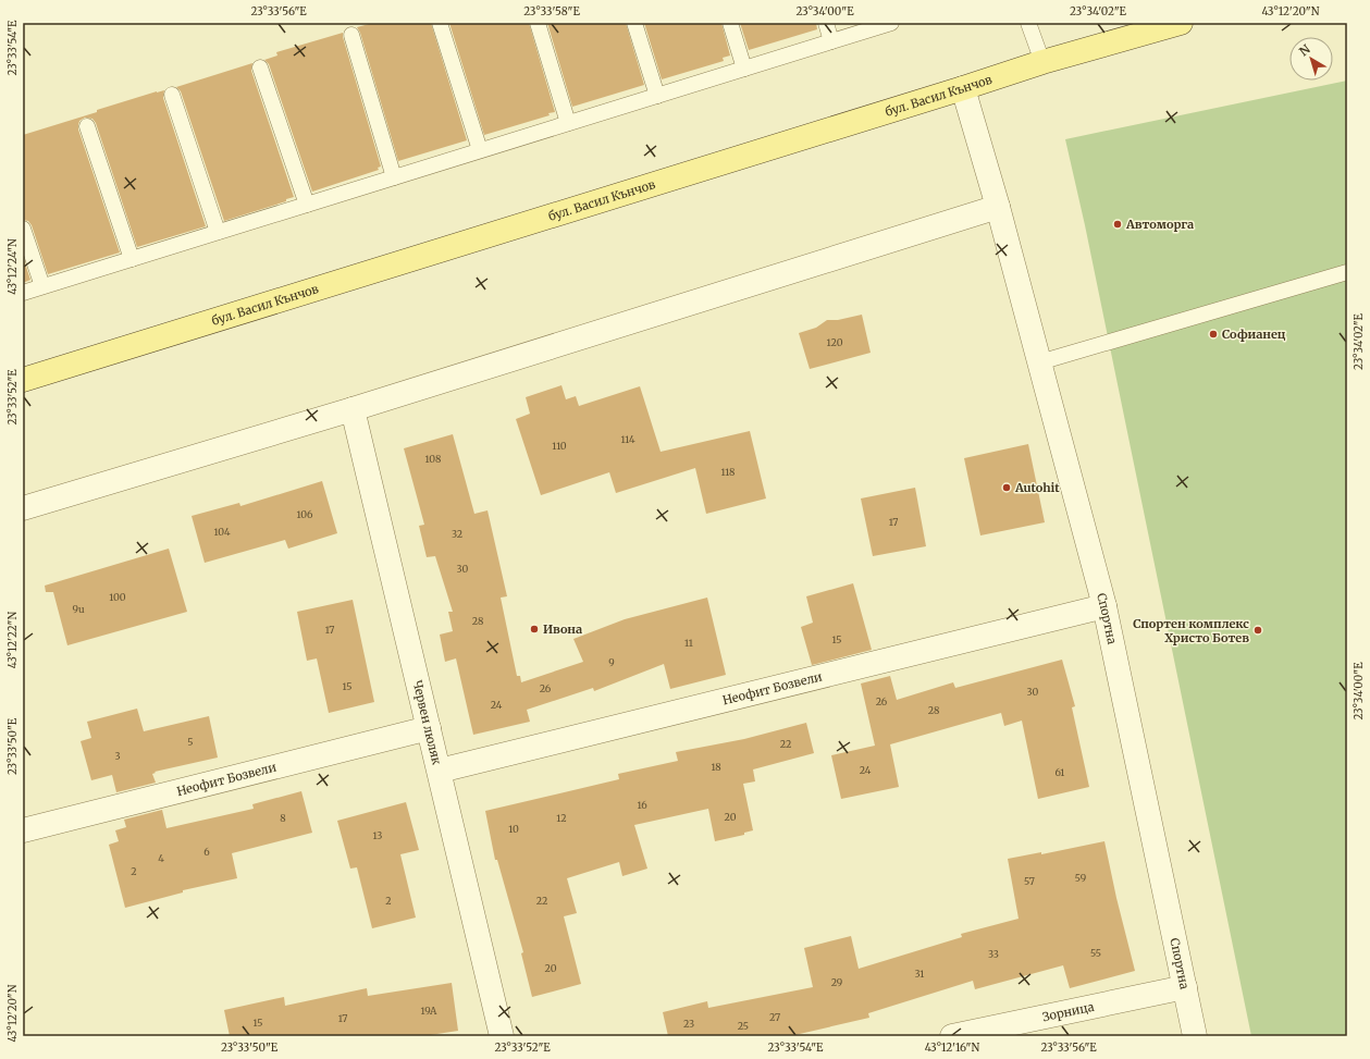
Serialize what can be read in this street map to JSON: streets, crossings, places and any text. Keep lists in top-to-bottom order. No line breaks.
{"streets":{"main road":["бул. Васил Кънчов"],"street":["Спортна","Неофит Бозвели","Червен люляк","Зорница"]},"crossings":[["бул. Васил Кънчов","Спортна"],["Спортна","Неофит Бозвели"],["Спортна","Зорница"],["Неофит Бозвели","Червен люляк"]],"places":["Автоморга","Софианец","Autohit","Ивона","Спортен комплекс Христо Ботев"],"house_numbers":["120","114","110","108","118","106","17","104","32","30","100","9u","28","17","15","11","9","15","26","30","26","24","28","5","22","3","18","24","61","16","20","8","12","10","13","6","4","2","59","57","2","22","55","33","20","31","29","19A","27","17","15","23","25"],"north":"top left","coordinates":["23°33'56\"E","23°33'58\"E","23°34'00\"E","23°34'02\"E","43°12'20\"N","23°33'54\"E","43°12'24\"N","23°33'52\"E","43°12'22\"N","23°33'50\"E","43°12'16\"N"]}
